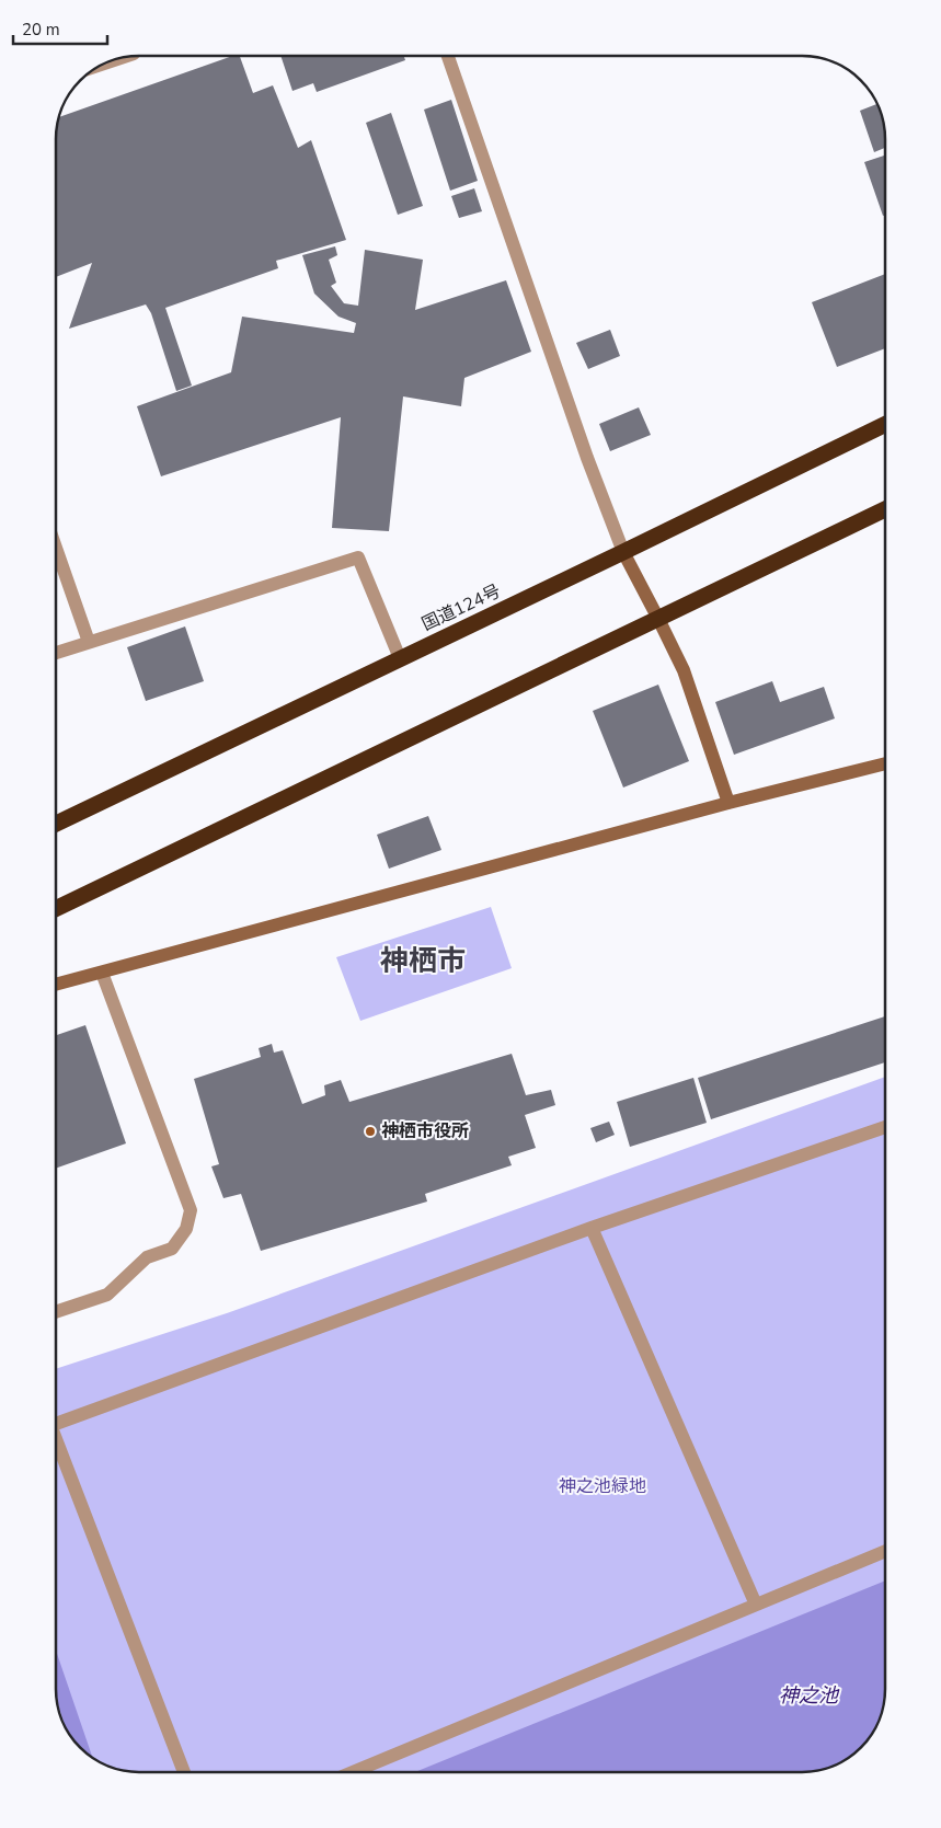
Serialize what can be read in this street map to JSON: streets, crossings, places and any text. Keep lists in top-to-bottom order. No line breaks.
{"streets":{"highway":["国道124号"]},"districts":["神栖市"],"water":["神之池"],"parks":["神之池緑地"],"places":["神栖市役所"],"scale_bar":"20 m"}
